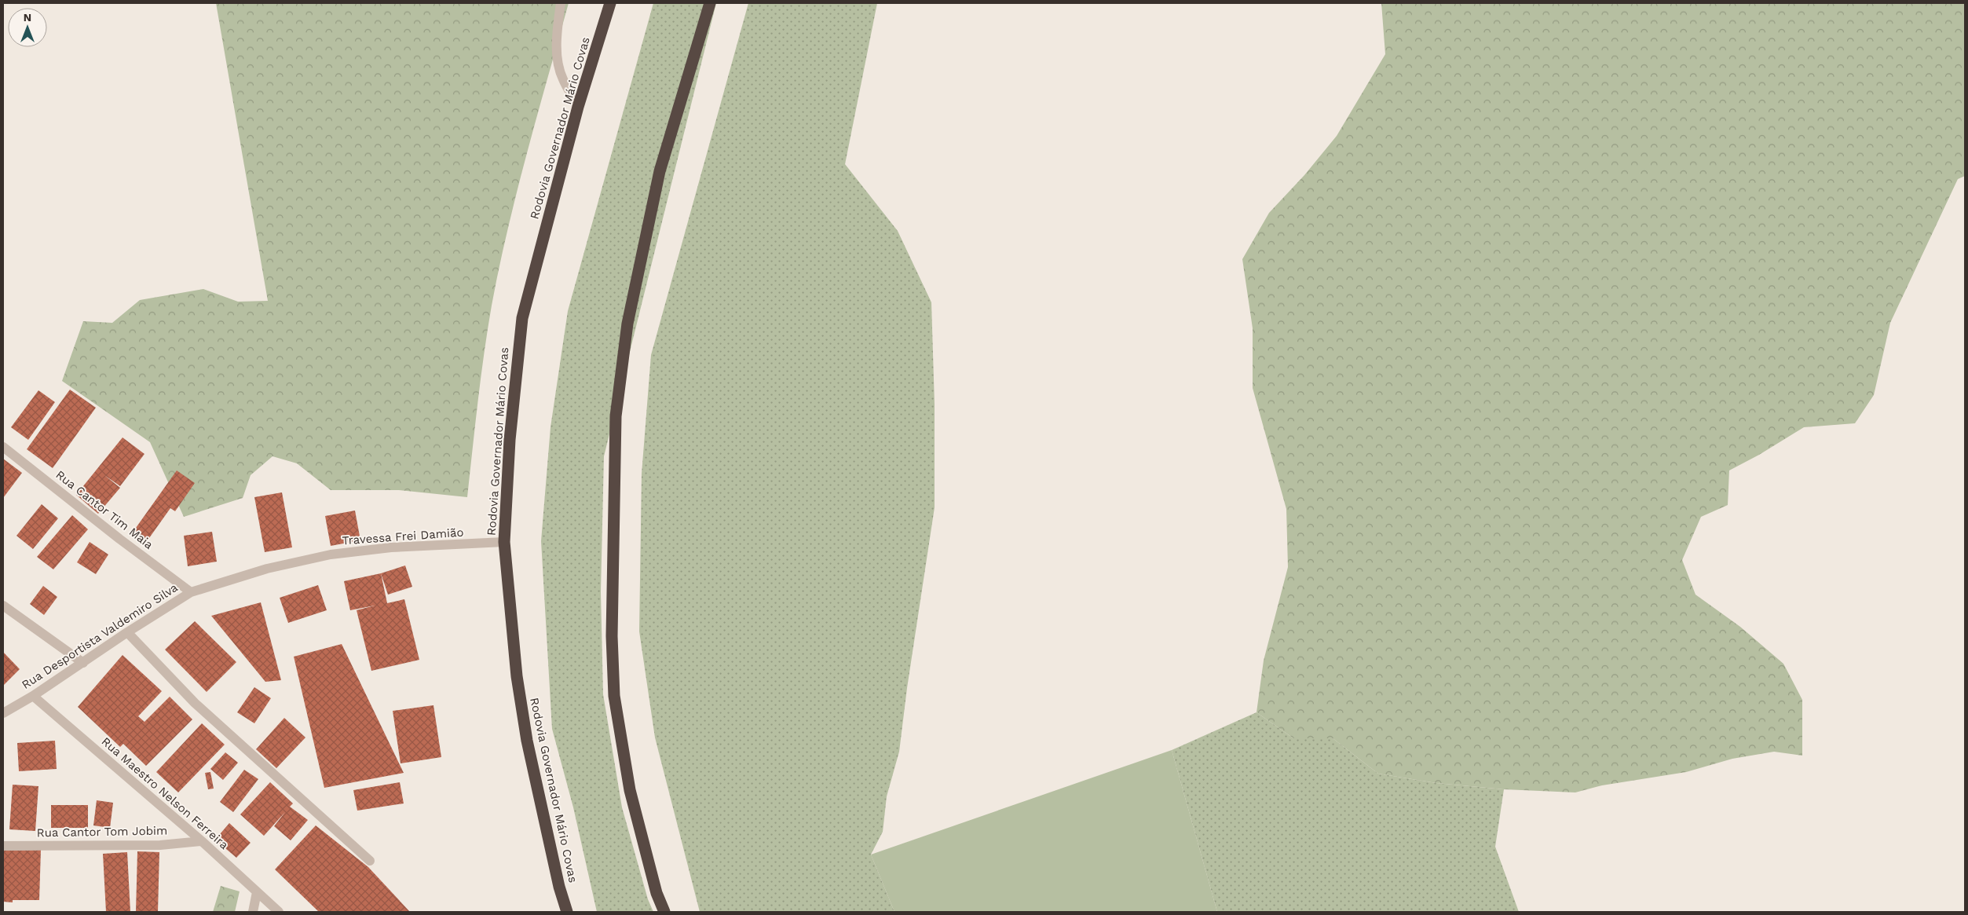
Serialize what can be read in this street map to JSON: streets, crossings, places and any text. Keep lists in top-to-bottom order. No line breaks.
{"streets":{"highway":["Rodovia Governador Mário Covas"],"street":["Rua Cantor Tim Maia","Travessa Frei Damião","Rua Desportista Valdemiro Silva","Rua Maestro Nelson Ferreira","Rua Cantor Tom Jobim"]},"crossings":[["Rodovia Governador Mário Covas","Travessa Frei Damião"],["Rua Cantor Tim Maia","Travessa Frei Damião"],["Rua Cantor Tim Maia","Rua Desportista Valdemiro Silva"],["Travessa Frei Damião","Rua Desportista Valdemiro Silva"],["Rua Desportista Valdemiro Silva","Rua Maestro Nelson Ferreira"],["Rua Maestro Nelson Ferreira","Rua Cantor Tom Jobim"]],"north":"top"}
